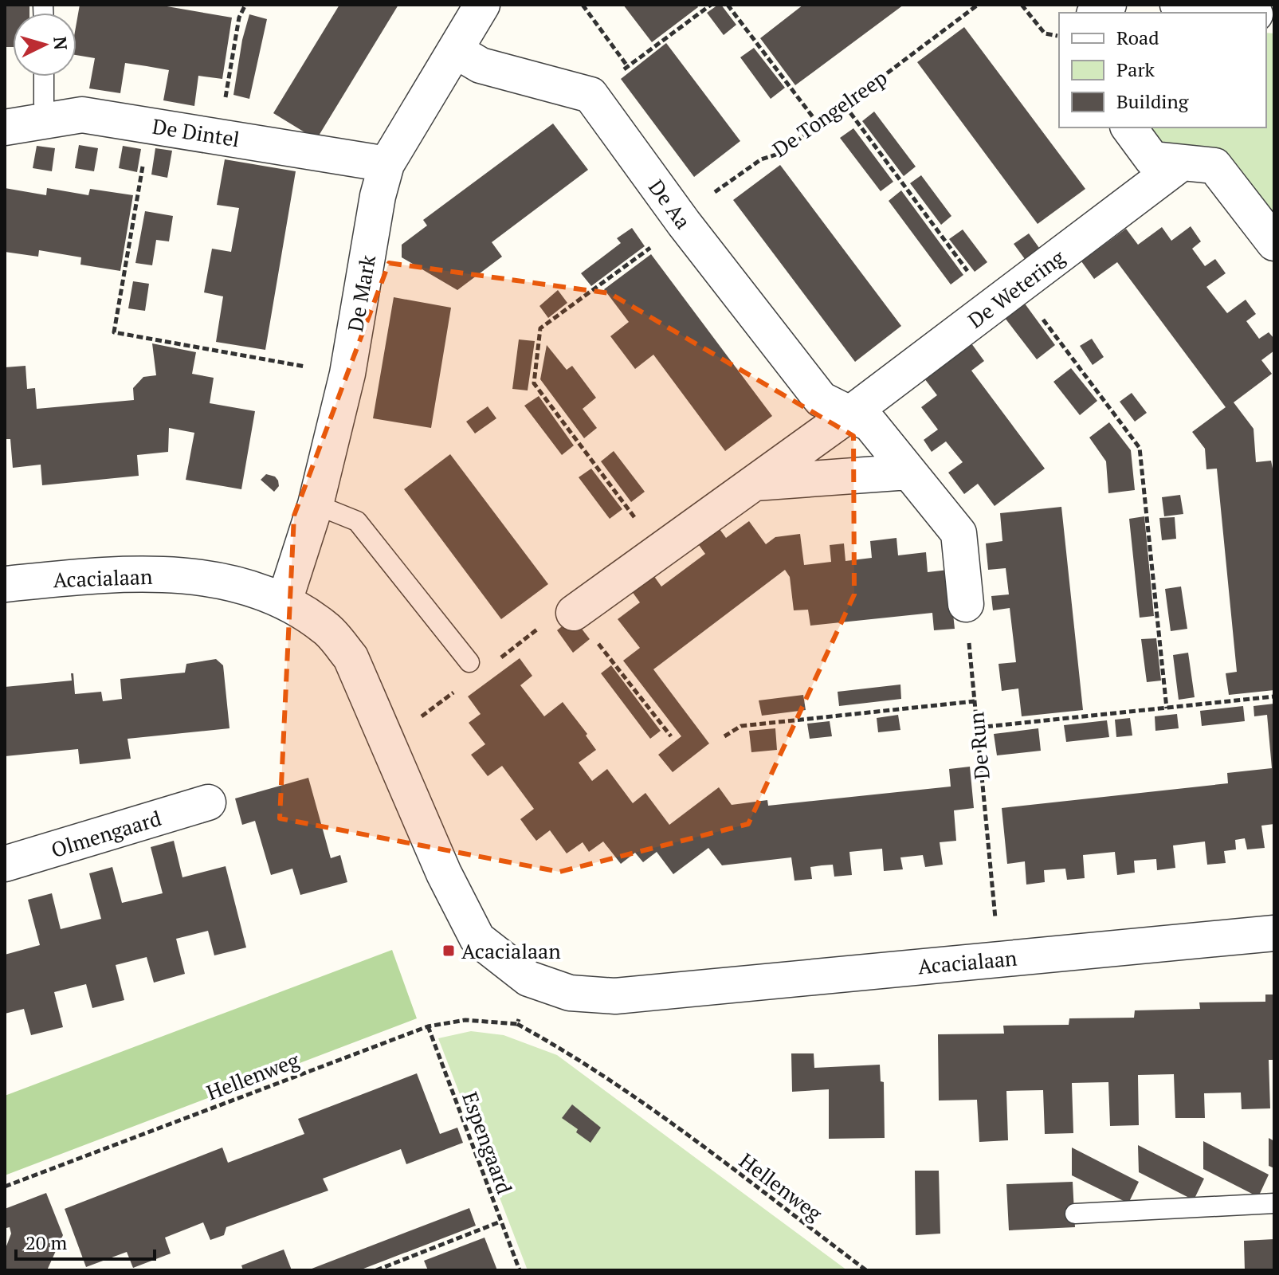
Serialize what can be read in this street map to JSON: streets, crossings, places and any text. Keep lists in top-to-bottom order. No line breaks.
{"streets":{"street":["De Dintel","De Aa","De Wetering","De Mark","Acacialaan","Olmengaard"],"path":["De Tongelreep","De Run","Hellenweg","Espengaard"]},"crossings":[["De Tongelreep","De Aa"],["De Tongelreep","De Wetering"],["De Dintel","De Mark"],["De Aa","De Wetering"],["De Mark","Acacialaan"],["Acacialaan","De Run"],["Hellenweg","Espengaard"]],"places":{"transit":["Acacialaan"]},"legend":["Road","Park","Building"],"scale_bar":"20 m","north":"right"}
